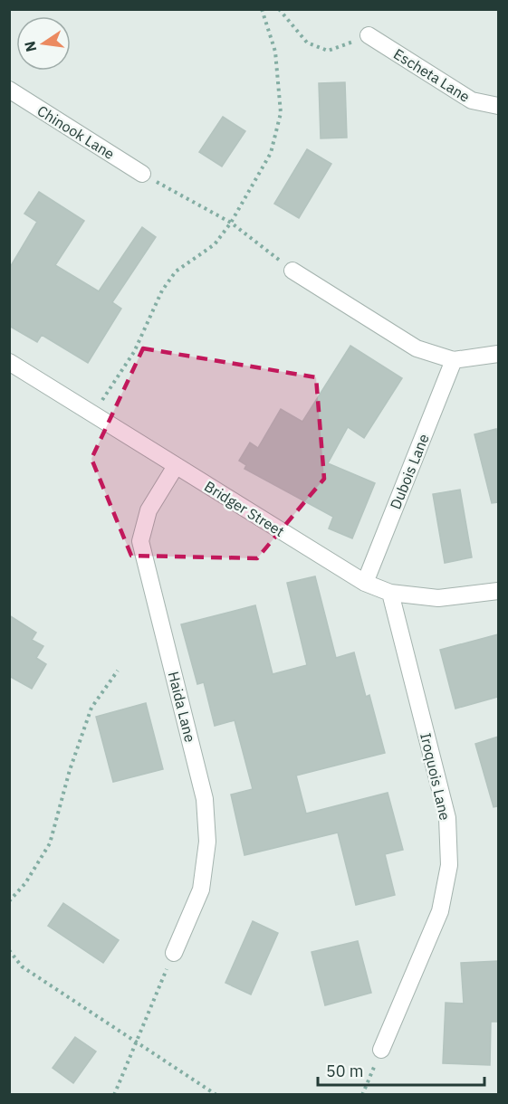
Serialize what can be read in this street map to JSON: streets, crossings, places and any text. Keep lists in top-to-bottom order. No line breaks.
{"streets":{"street":["Escheta Lane","Chinook Lane","Dubois Lane","Bridger Street","Haida Lane","Iroquois Lane"]},"crossings":[["Dubois Lane","Bridger Street"],["Bridger Street","Haida Lane"],["Bridger Street","Iroquois Lane"]],"scale_bar":"50 m","north":"left"}
